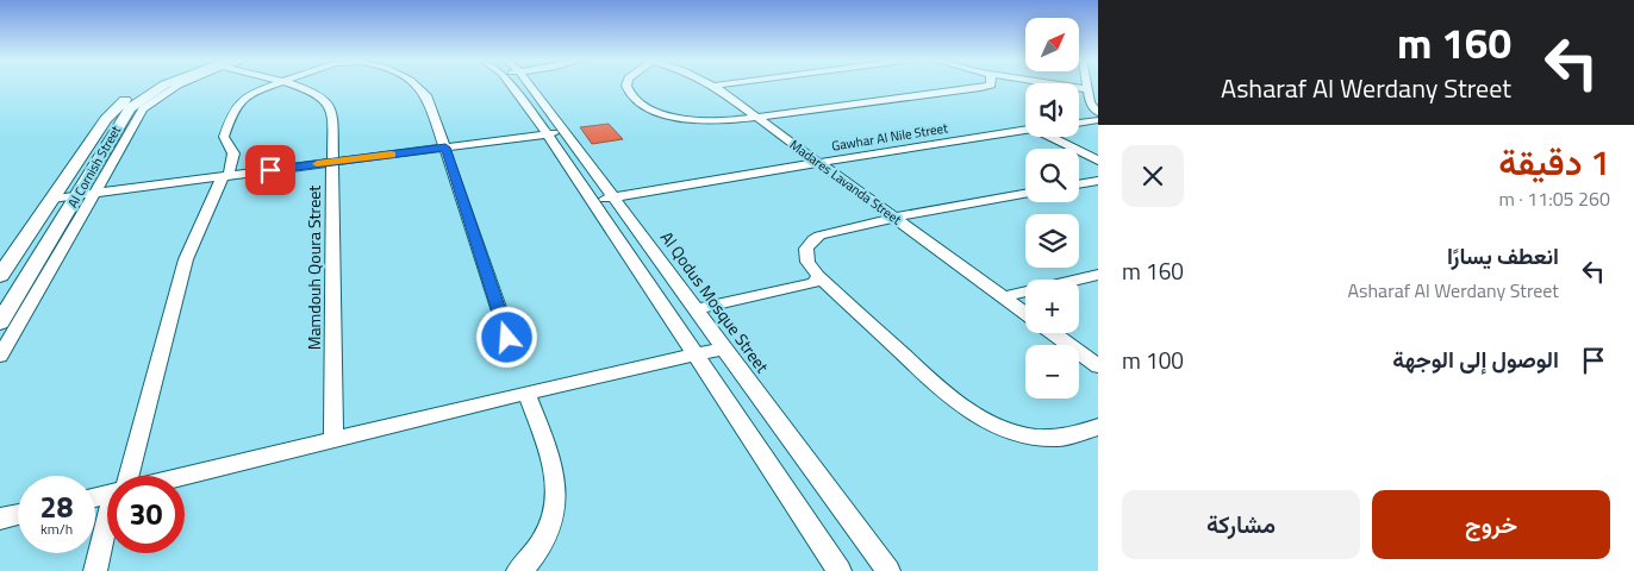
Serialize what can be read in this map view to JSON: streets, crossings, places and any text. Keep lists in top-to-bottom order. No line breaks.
{"streets":{"street":["Gawhar Al Nile Street","Al Cornish Street","Madares Lavanda Street","Mamdouh Qoura Street","Al Qodus Mosque Street"]},"crossings":[["Gawhar Al Nile Street","Madares Lavanda Street"],["Gawhar Al Nile Street","Al Qodus Mosque Street"]],"north":"top right","page":{"turn":["160 m","Asharaf Al Werdany Street"],"map_buttons":["+","−"],"heading":["1 دقيقة","260 m · 11:05"],"list":[{"name":"انعطف يسارًا","note":"Asharaf Al Werdany Street","value":"160 m"},{"name":"الوصول إلى الوجهة","value":"100 m"}],"speed":"28 km/h","limit":"30","buttons":["خروج","مشاركة"]}}
